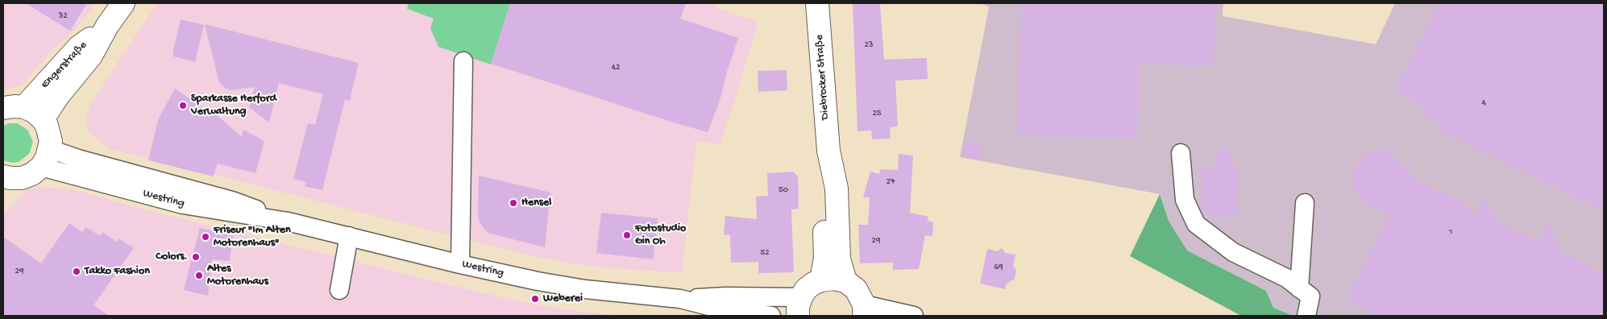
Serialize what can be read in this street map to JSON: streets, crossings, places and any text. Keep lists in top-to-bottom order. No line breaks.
{"streets":{"main road":["Engerstraße","Diebrocker Straße"],"street":["Westring"]},"places":["Sparkasse Herford Verwaltung","Hensel","Fotostudio Gin Oh","Friseur \"Im Alten Motorenhaus\"","Colors.","Takko Fashion","Altes Motorenhaus","Weberei"],"house_numbers":["32","23","42","4","25","27","50","1","29","52","69","29"]}
